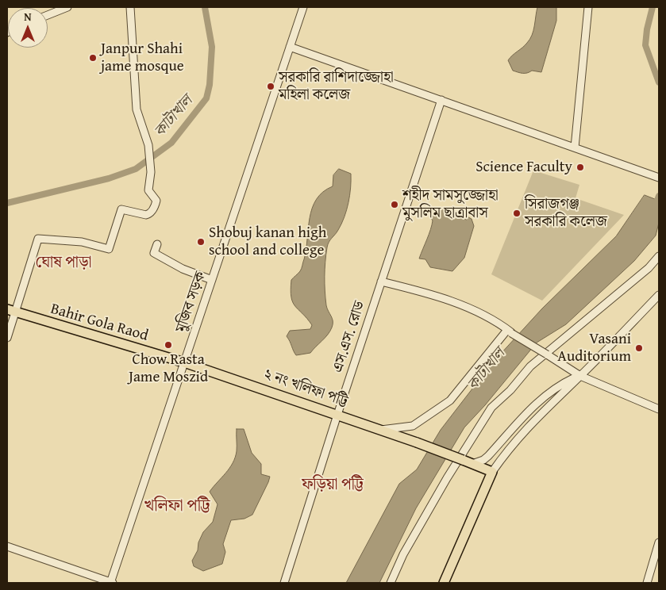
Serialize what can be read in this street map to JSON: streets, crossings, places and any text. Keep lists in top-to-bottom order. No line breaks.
{"streets":{"main road":["Bahir Gola Raod","২ নং খলিফা পট্টি"],"street":["মুজিব সড়ক","এস.এস. রোড"]},"crossings":[["মুজিব সড়ক","Bahir Gola Raod"],["মুজিব সড়ক","২ নং খলিফা পট্টি"],["Bahir Gola Raod","২ নং খলিফা পট্টি"],["এস.এস. রোড","২ নং খলিফা পট্টি"]],"districts":["ঘোষ পাড়া","ফড়িয়া পট্টি","খলিফা পট্টি"],"water":["কাটাখাল"],"places":["Janpur Shahi jame mosque","সরকারি রাশিদাজ্জোহা মহিলা কলেজ","Science Faculty","শহীদ সামসুজ্জোহা মুসলিম ছাত্রাবাস","সিরাজগঞ্জ সরকারি কলেজ","Shobuj kanan high school and college","Chow Rasta Jame Moszid","Vasani Auditorium"],"north":"top"}
